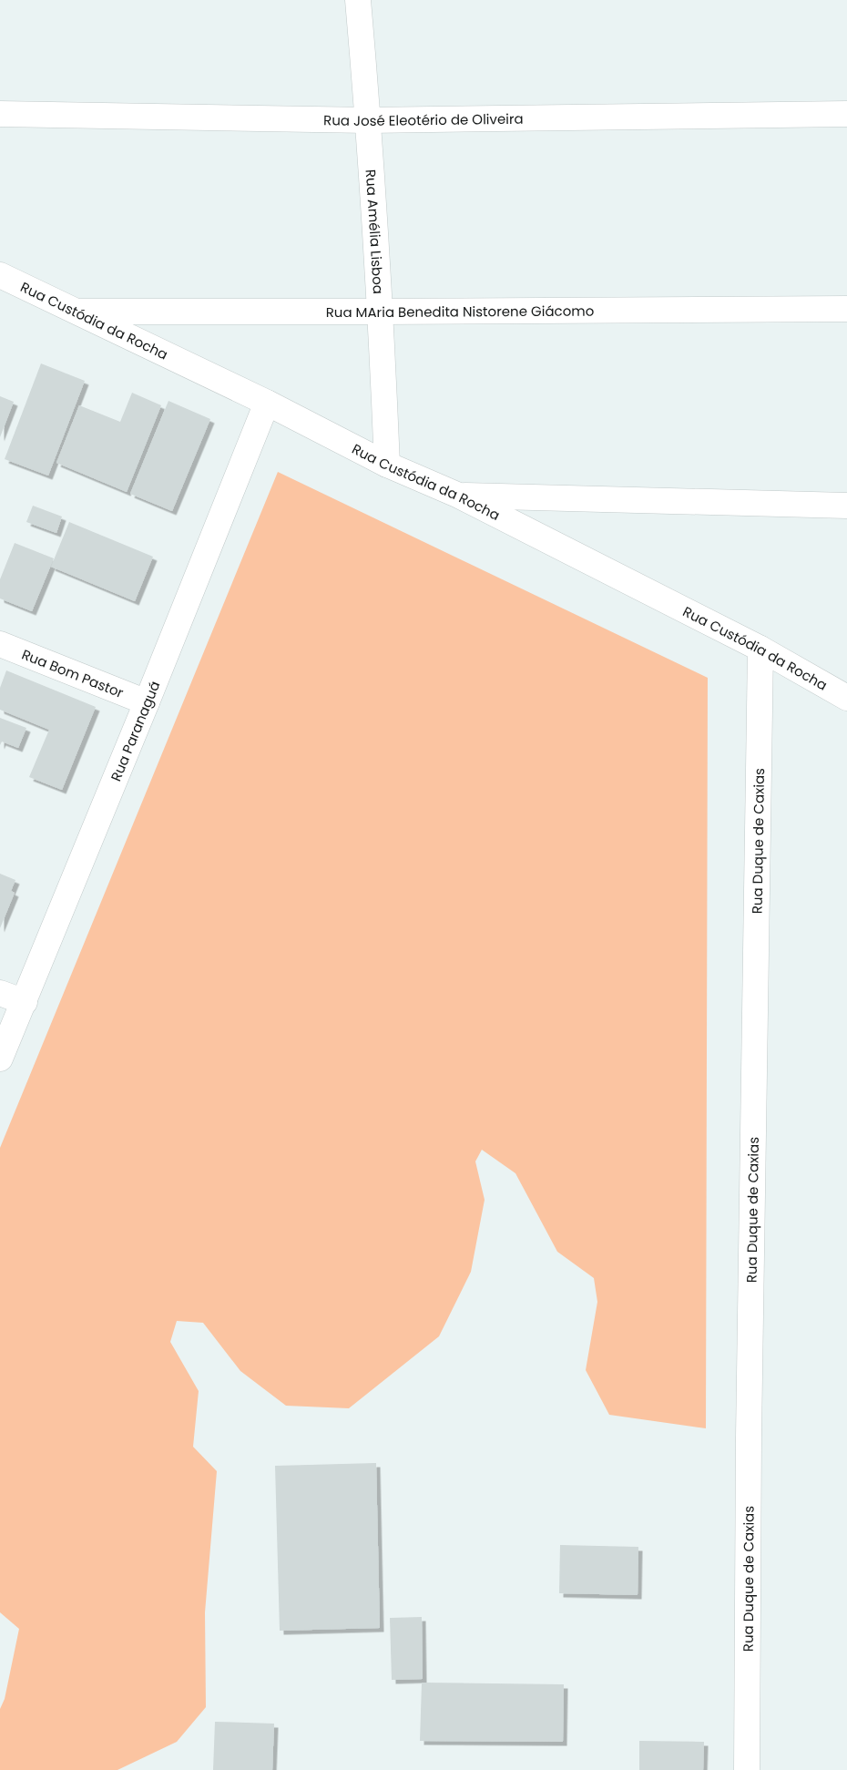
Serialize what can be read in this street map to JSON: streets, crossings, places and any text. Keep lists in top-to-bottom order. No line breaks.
{"streets":{"street":["Rua José Eleotério de Oliveira","Rua Amélia Lisboa","Rua MAria Benedita Nistorene Giácomo","Rua Custódia da Rocha","Rua Bom Pastor","Rua Paranaguá","Rua Duque de Caxias"]},"crossings":[["Rua José Eleotério de Oliveira","Rua Amélia Lisboa"],["Rua Amélia Lisboa","Rua MAria Benedita Nistorene Giácomo"],["Rua Amélia Lisboa","Rua Custódia da Rocha"],["Rua MAria Benedita Nistorene Giácomo","Rua Custódia da Rocha"],["Rua Custódia da Rocha","Rua Paranaguá"],["Rua Custódia da Rocha","Rua Duque de Caxias"],["Rua Bom Pastor","Rua Paranaguá"]]}
